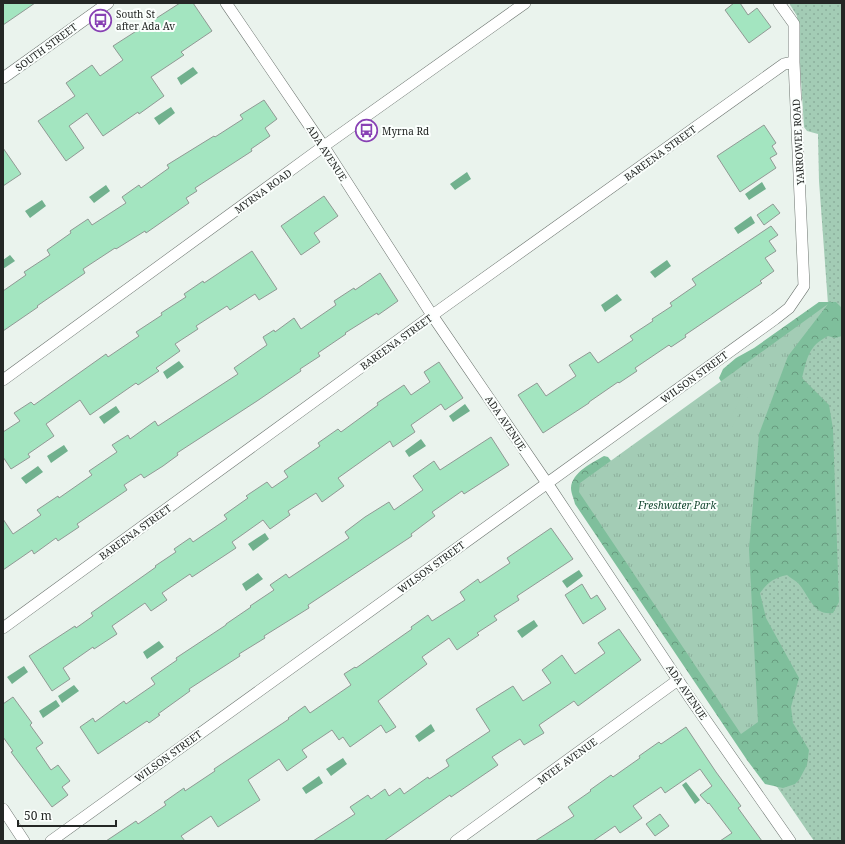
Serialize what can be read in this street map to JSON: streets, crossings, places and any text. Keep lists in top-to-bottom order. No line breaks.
{"streets":{"street":["SOUTH STREET","YARROWEE ROAD","ADA AVENUE","BAREENA STREET","MYRNA ROAD","WILSON STREET","MYEE AVENUE"]},"crossings":[["YARROWEE ROAD","BAREENA STREET"],["YARROWEE ROAD","WILSON STREET"],["ADA AVENUE","BAREENA STREET"],["ADA AVENUE","MYRNA ROAD"],["ADA AVENUE","WILSON STREET"],["ADA AVENUE","MYEE AVENUE"]],"parks":["Freshwater Park"],"places":{"bus stop":["South St after Ada Av","Myrna Rd"]},"scale_bar":"50 m"}
